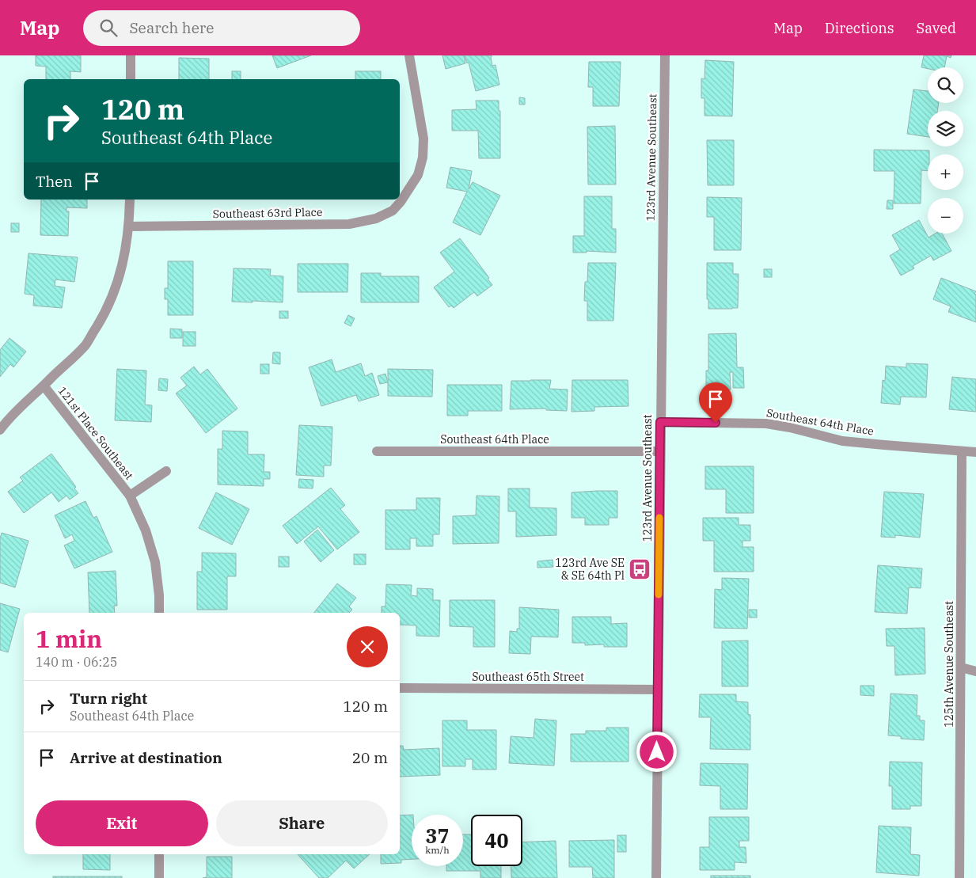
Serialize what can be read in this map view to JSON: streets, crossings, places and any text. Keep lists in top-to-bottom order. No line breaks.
{"streets":{"street":["123rd Avenue Southeast","Southeast 63rd Place","Southeast 64th Place","121st Place Southeast","125th Avenue Southeast","Southeast 65th Street"]},"crossings":[["123rd Avenue Southeast","Southeast 64th Place"],["123rd Avenue Southeast","Southeast 65th Street"],["Southeast 64th Place","125th Avenue Southeast"]],"places":{"bus stop":["123rd Ave SE & SE 64th Pl"]},"page":{"header":"Map","search":"Search here","nav":["Map","Directions","Saved"],"map_buttons":["+","−"],"turn":["120 m","Southeast 64th Place"],"then":"Then","heading":["1 min","140 m · 06:25"],"list":[{"name":"Turn right","note":"Southeast 64th Place","value":"120 m"},{"name":"Arrive at destination","value":"20 m"}],"buttons":["Exit","Share"],"speed":"37 km/h","limit":"40"}}
